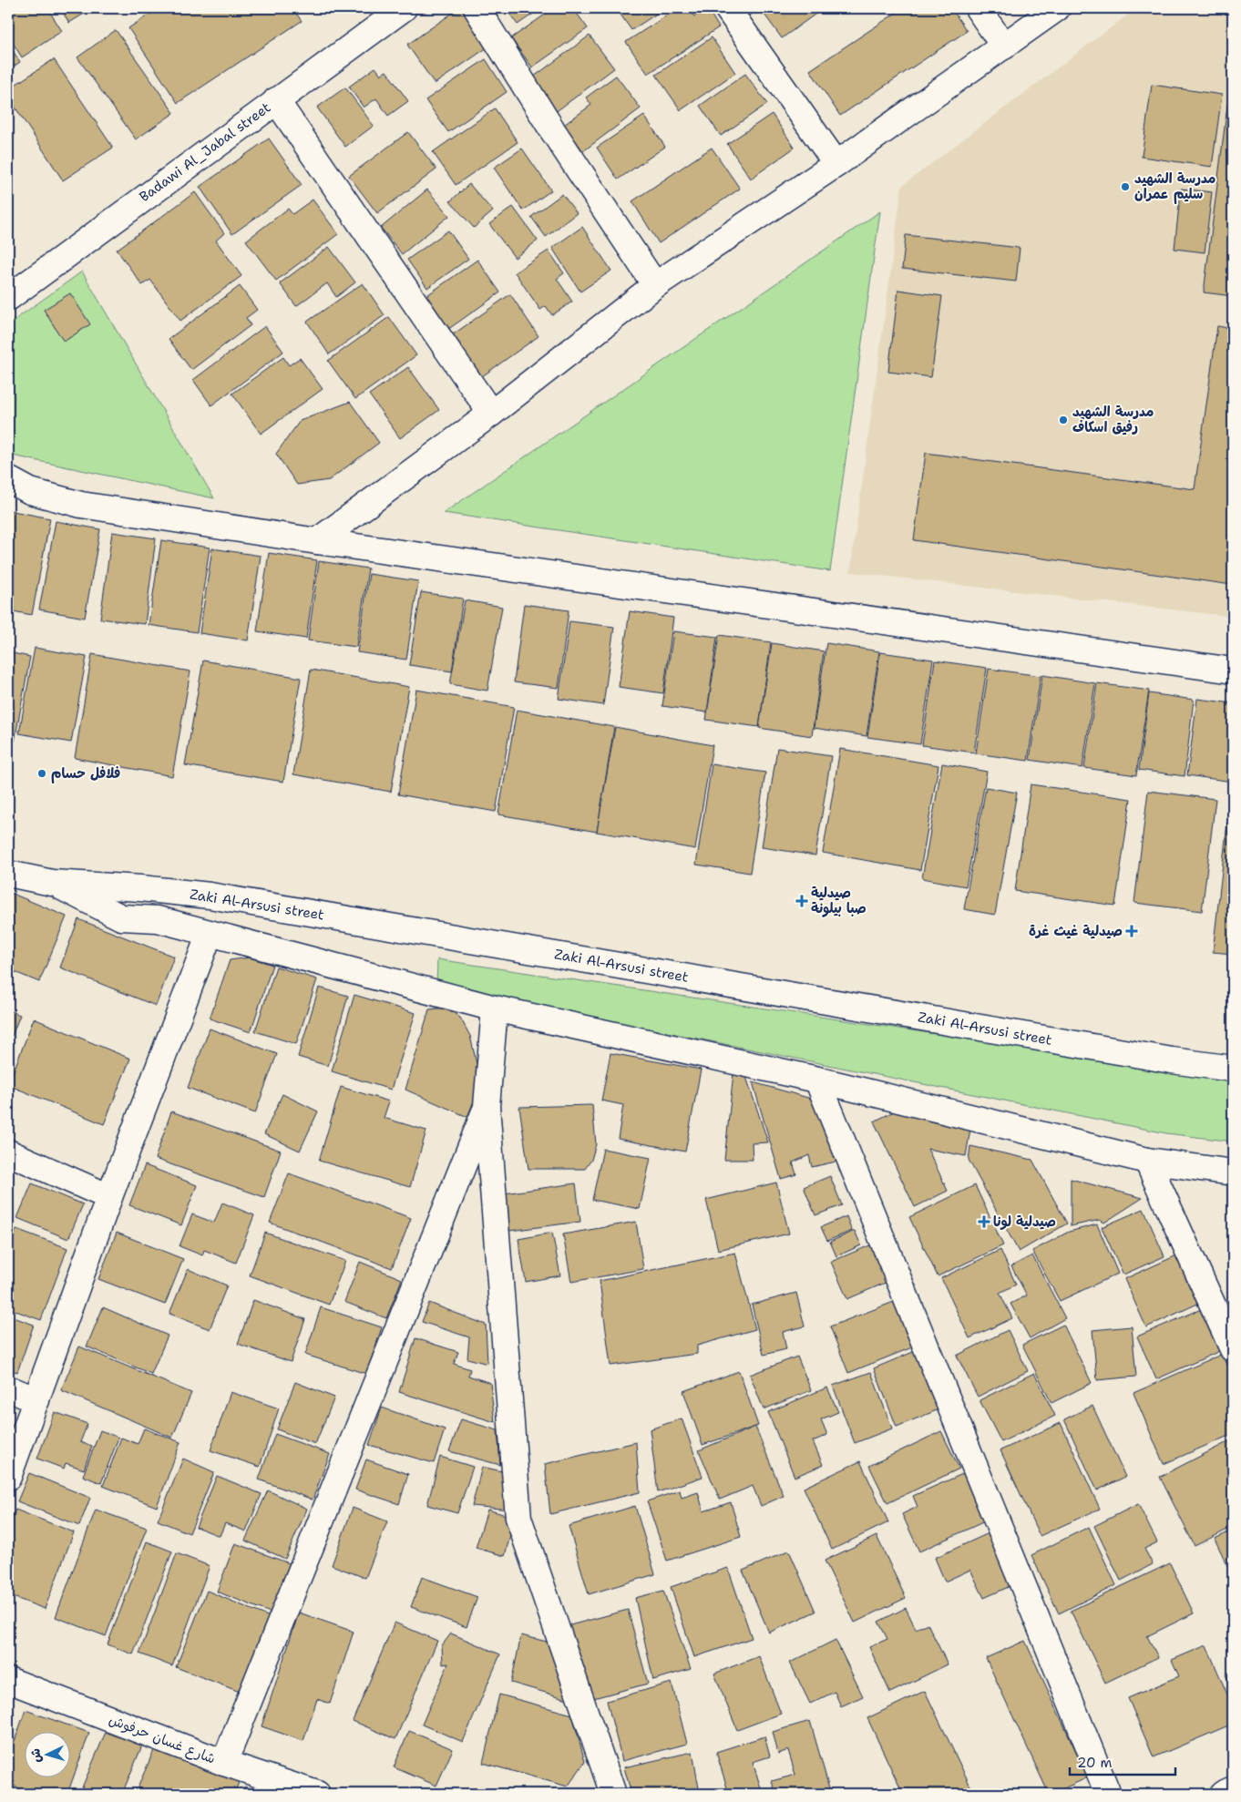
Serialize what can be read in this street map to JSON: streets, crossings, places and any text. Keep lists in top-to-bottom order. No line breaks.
{"streets":{"street":["Badawi Al_Jabal street","Zaki Al-Arsusi street","شارع غسان حرفوش"]},"places":{"other":["مدرسة الشهيد سليم عمران","مدرسة الشهيد رفيق اسكاف","فلافل حسام"],"health":["صيدلية صبا بيلونة","صيدلية غيث غرة","صيدلية لونا"]},"scale_bar":"20 m","north":"left"}
